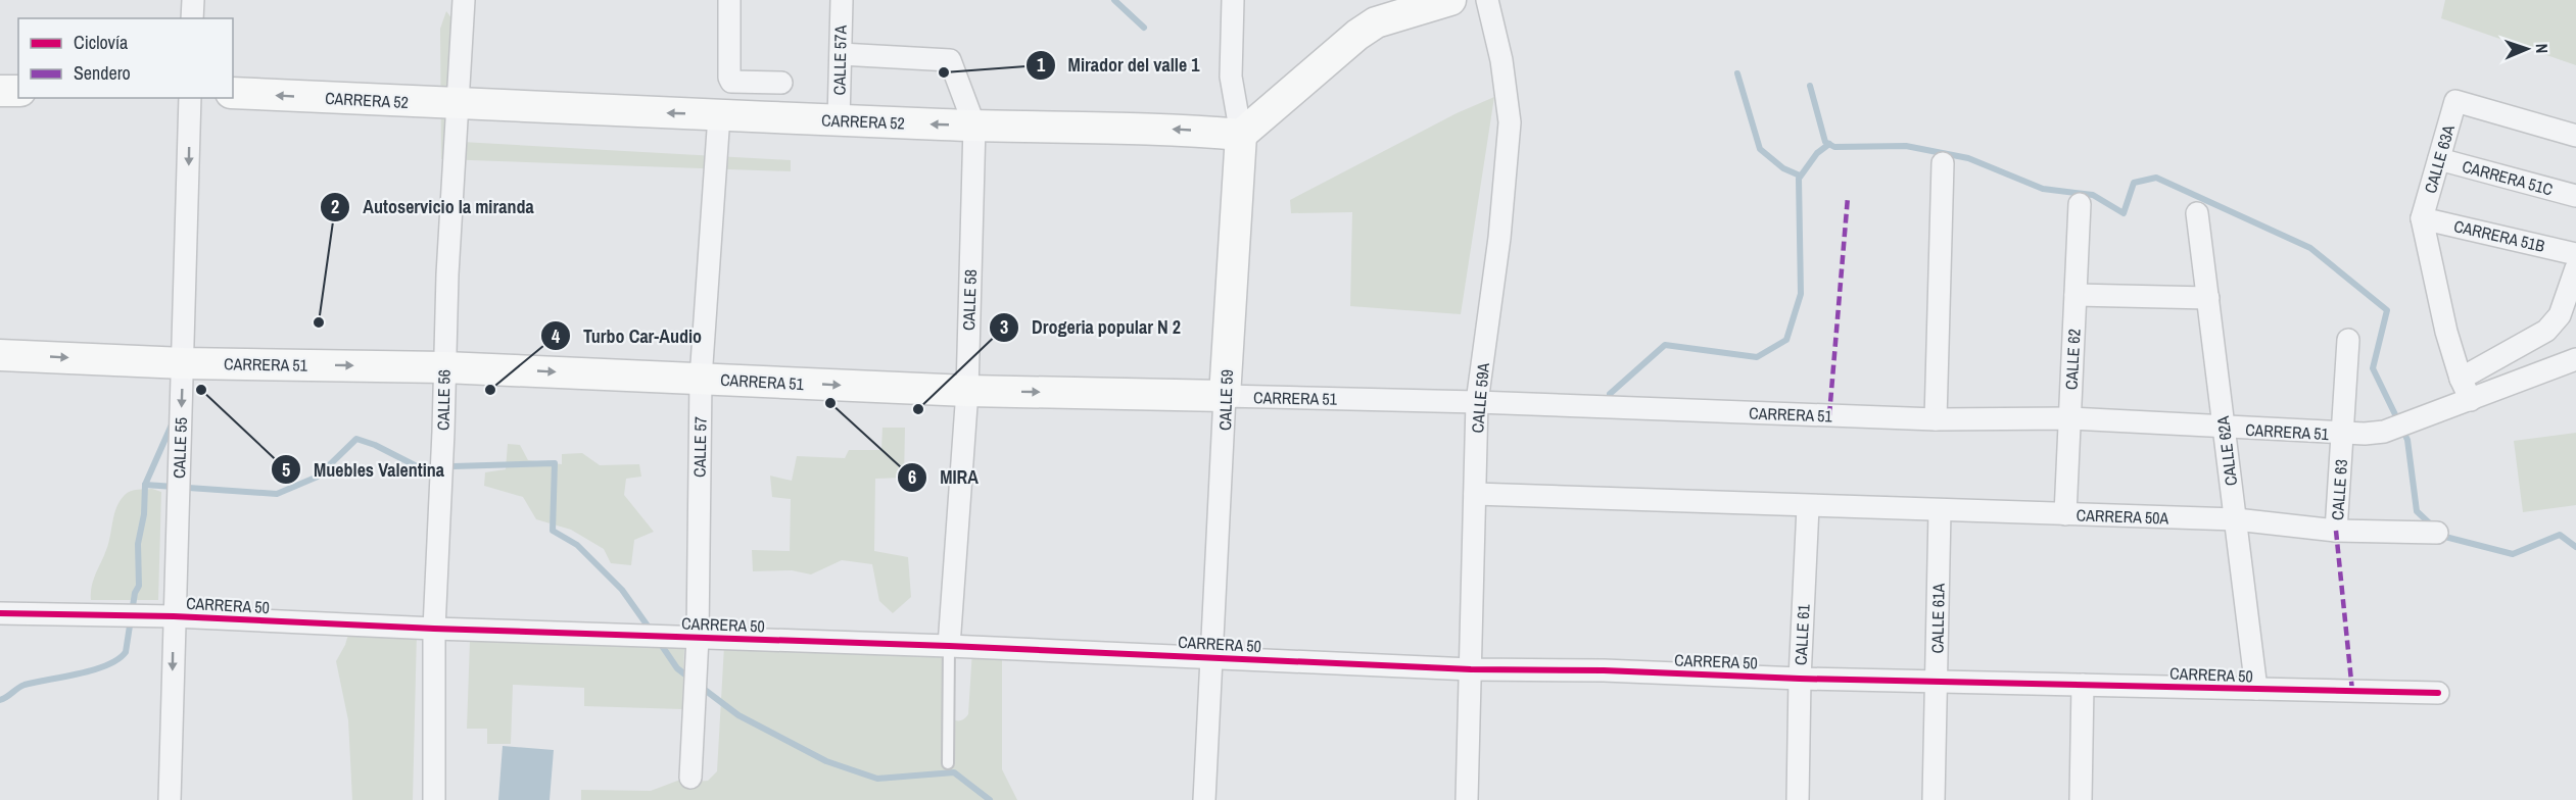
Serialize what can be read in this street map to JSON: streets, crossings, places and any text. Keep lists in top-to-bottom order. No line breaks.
{"streets":{"main road":["CARRERA 52","CARRERA 51","CALLE 59"],"street":["CALLE 57A","CALLE 63A","CARRERA 51C","CARRERA 51B","CALLE 58","CALLE 62","CALLE 59A","CALLE 56","CALLE 57","CALLE 55","CALLE 62A","CALLE 63","CARRERA 50A","CARRERA 50","CALLE 61A","CALLE 61"]},"crossings":[["CALLE 57A","CARRERA 52"],["CALLE 57A","CALLE 58"],["CARRERA 52","CALLE 58"],["CARRERA 52","CALLE 56"],["CARRERA 52","CALLE 59"],["CARRERA 52","CALLE 57"],["CALLE 63A","CARRERA 51C"],["CALLE 63A","CARRERA 51B"],["CALLE 58","CARRERA 51"],["CALLE 58","CARRERA 50"],["CALLE 62","CARRERA 51"],["CALLE 62","CARRERA 50A"],["CARRERA 51","CALLE 59A"],["CARRERA 51","CALLE 56"],["CARRERA 51","CALLE 59"],["CARRERA 51","CALLE 57"],["CARRERA 51","CALLE 55"],["CARRERA 51","CALLE 62A"],["CARRERA 51","CALLE 63"],["CALLE 59A","CARRERA 50A"],["CALLE 59A","CARRERA 50"],["CALLE 56","CARRERA 50"],["CALLE 59","CARRERA 50"],["CALLE 57","CARRERA 50"],["CALLE 55","CARRERA 50"],["CALLE 62A","CARRERA 50A"],["CALLE 62A","CARRERA 50"],["CALLE 63","CARRERA 50A"],["CARRERA 50A","CALLE 61A"],["CARRERA 50A","CALLE 61"],["CARRERA 50","CALLE 61A"],["CARRERA 50","CALLE 61"]],"one_way":["CARRERA 52","CARRERA 51","CALLE 55"],"places":["Mirador del valle 1","Autoservicio la miranda","Muebles Valentina","Turbo Car-Audio","MIRA","Drogeria popular N 2"],"legend":["Ciclovía","Sendero"],"north":"right"}
